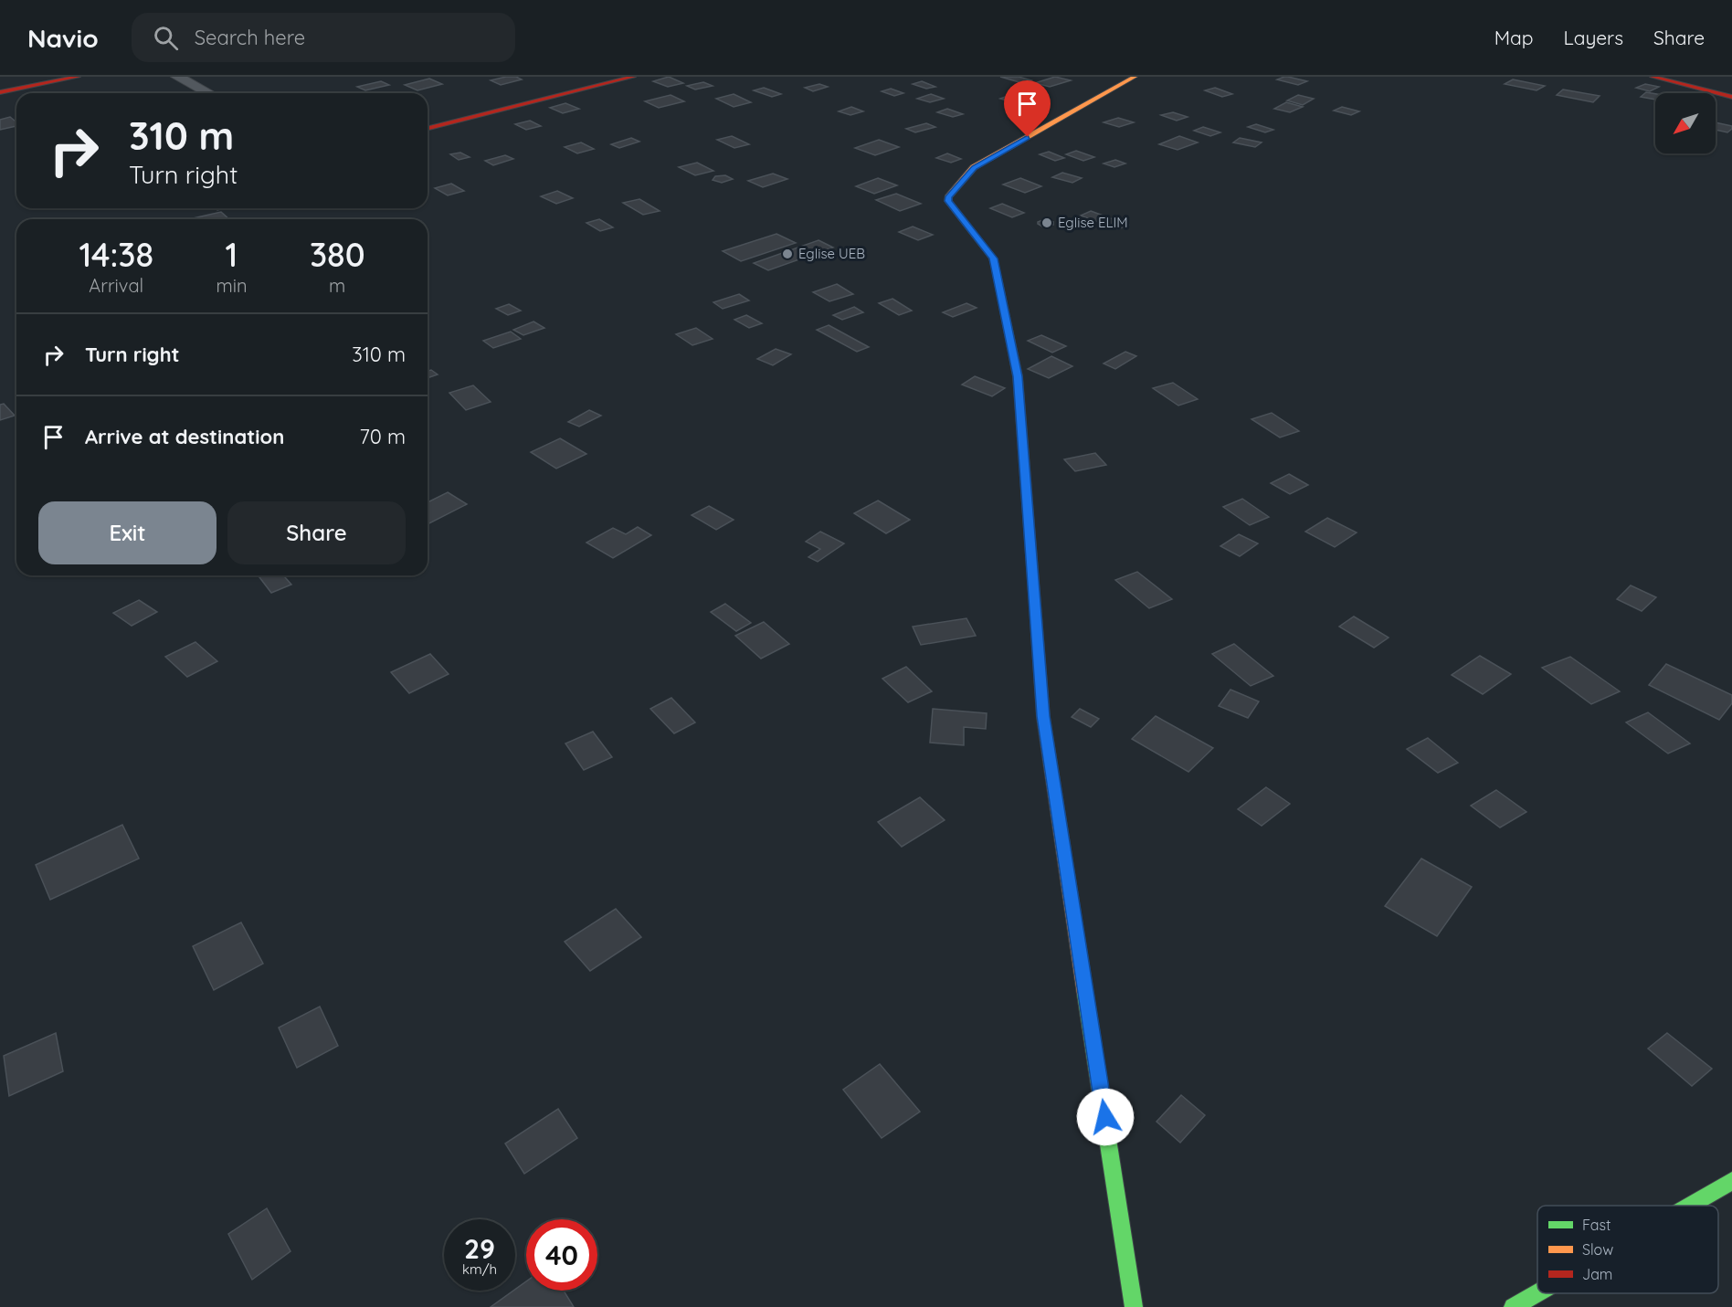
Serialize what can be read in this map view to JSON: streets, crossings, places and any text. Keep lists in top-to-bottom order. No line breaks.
{"places":["Eglise ELIM","Eglise UEB"],"legend":["Fast","Slow","Jam"],"north":"bottom left","page":{"header":"Navio","search":"Search here","nav":["Map","Layers","Share"],"turn":["310 m","Turn right"],"eta":["14:38","Arrival","1","min","380","m"],"list":[{"name":"Turn right","value":"310 m"},{"name":"Arrive at destination","value":"70 m"}],"buttons":["Exit","Share"],"speed":"29 km/h","limit":"40"}}
